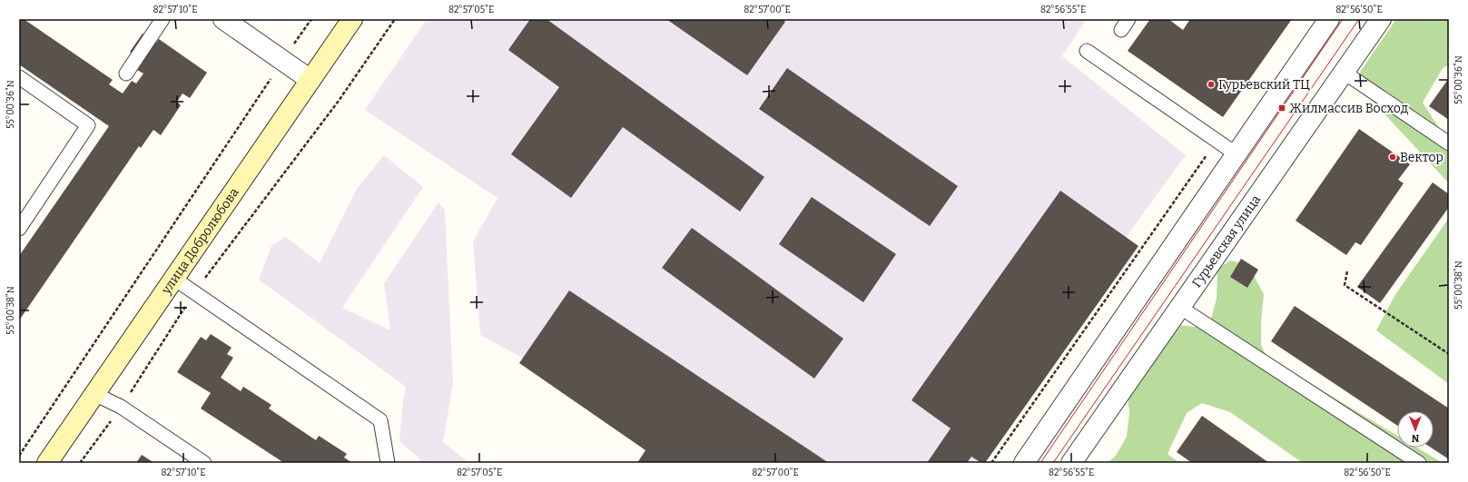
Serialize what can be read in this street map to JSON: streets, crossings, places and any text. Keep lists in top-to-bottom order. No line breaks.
{"streets":{"main road":["улица Добролюбова"],"street":["Гурьевская улица"]},"places":{"other":["Гурьевский ТЦ","Вектор"],"transit":["Жилмассив Восход"]},"north":"bottom","coordinates":["82°57'10\"E","82°57'05\"E","82°57'00\"E","82°56'55\"E","82°56'50\"E","55°00'36\"N","55°00'38\"N"]}
